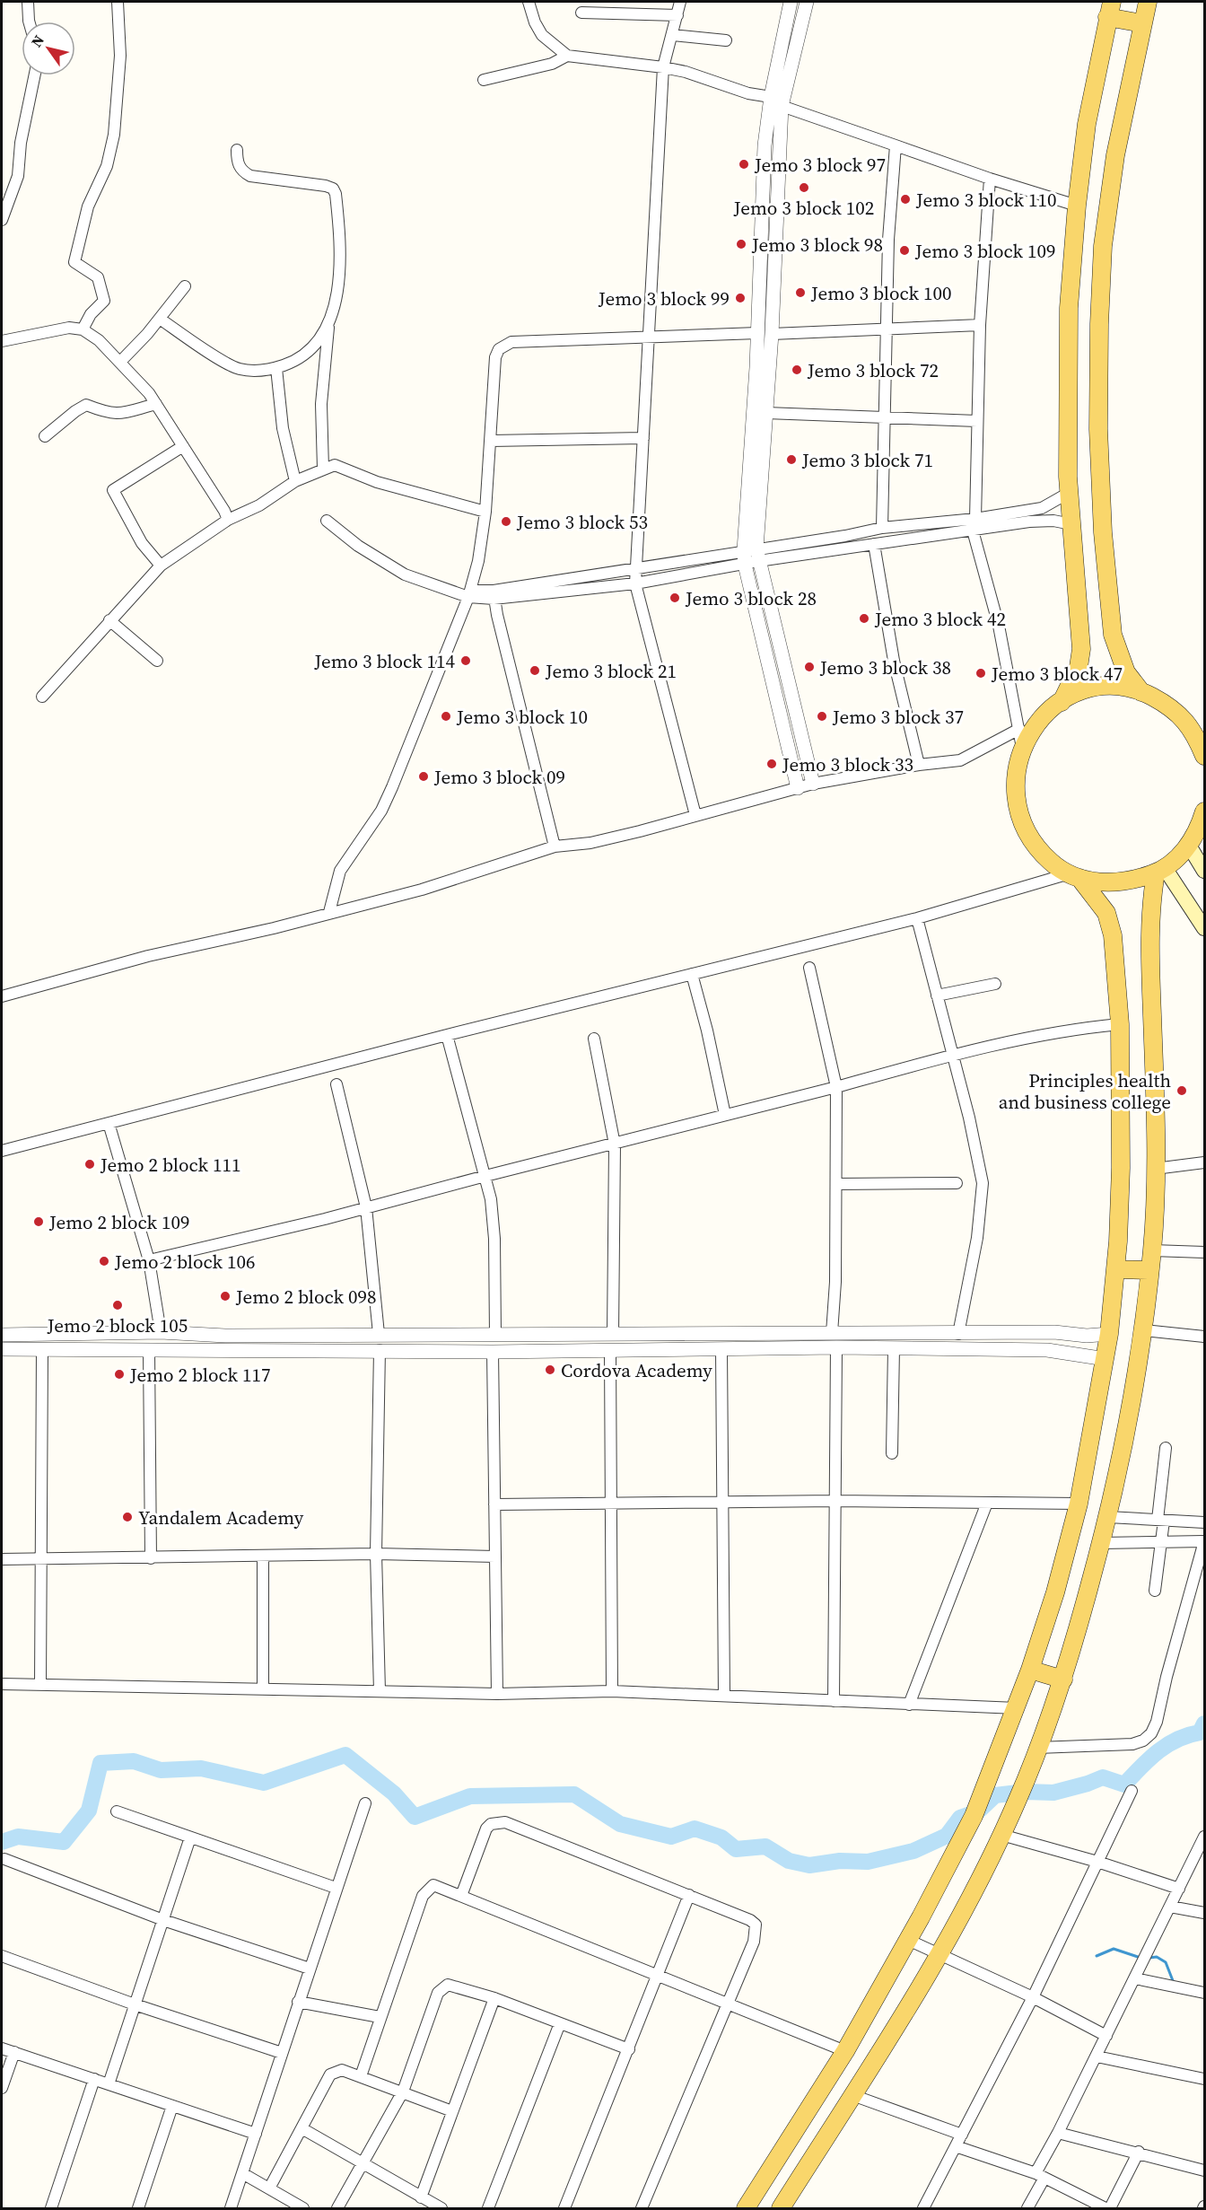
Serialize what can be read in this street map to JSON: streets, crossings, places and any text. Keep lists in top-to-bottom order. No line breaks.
{"places":["Jemo 3 block 97","Jemo 3 block 102","Jemo 3 block 110","Jemo 3 block 98","Jemo 3 block 109","Jemo 3 block 100","Jemo 3 block 99","Jemo 3 block 72","Jemo 3 block 71","Jemo 3 block 53","Jemo 3 block 28","Jemo 3 block 42","Jemo 3 block 114","Jemo 3 block 38","Jemo 3 block 21","Jemo 3 block 47","Jemo 3 block 10","Jemo 3 block 37","Jemo 3 block 33","Jemo 3 block 09","Principles health and business college","Jemo 2 block 111","Jemo 2 block 109","Jemo 2 block 106","Jemo 2 block 098","Jemo 2 block 105","Cordova Academy","Jemo 2 block 117","Yandalem Academy"],"north":"top left"}
